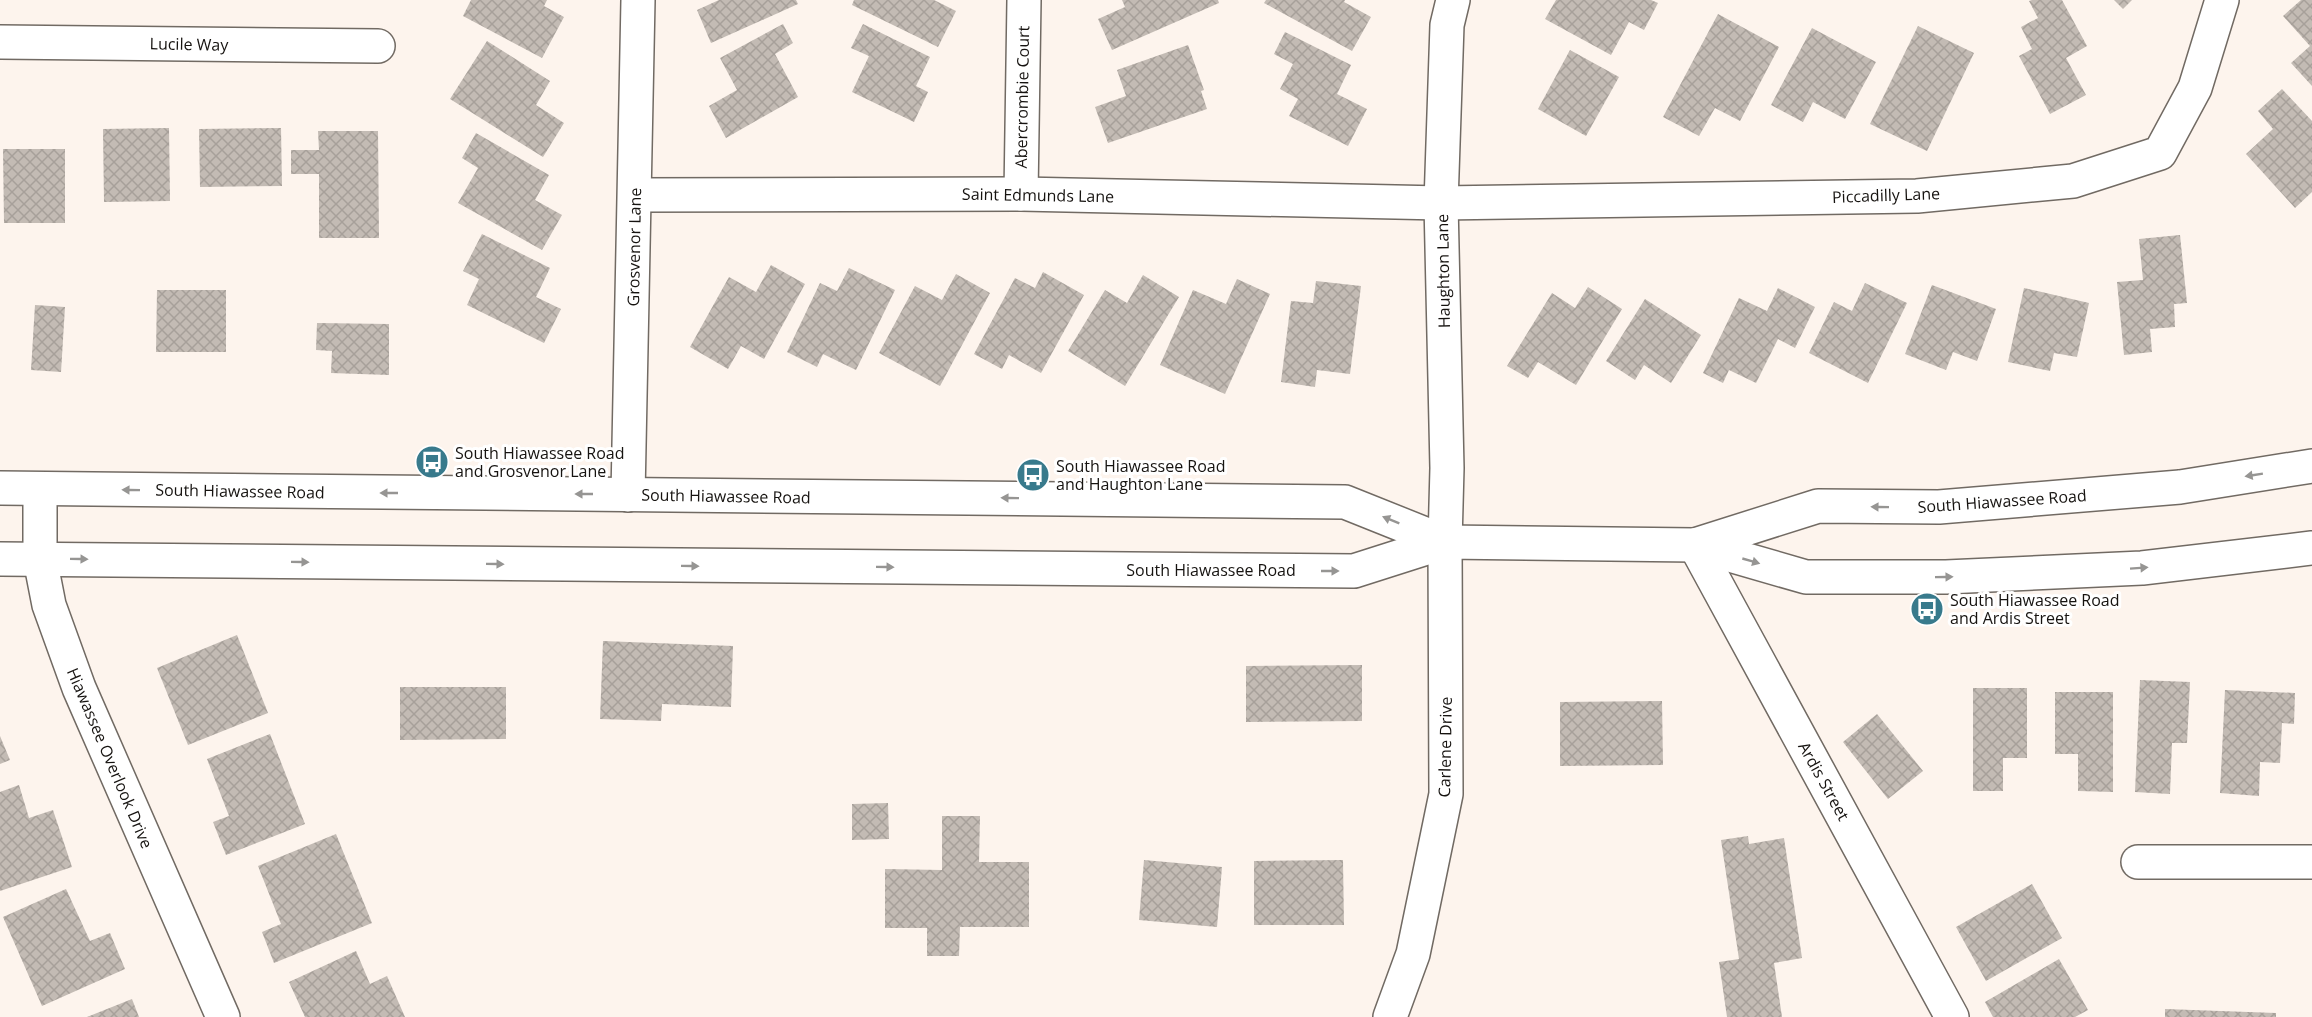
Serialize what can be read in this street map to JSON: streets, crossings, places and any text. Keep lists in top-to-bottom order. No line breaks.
{"streets":{"street":["Lucile Way","Abercrombie Court","Saint Edmunds Lane","Piccadilly Lane","Grosvenor Lane","Haughton Lane","South Hiawassee Road","Carlene Drive","Hiawassee Overlook Drive","Ardis Street"]},"crossings":[["Abercrombie Court","Saint Edmunds Lane"],["Saint Edmunds Lane","Piccadilly Lane"],["Saint Edmunds Lane","Grosvenor Lane"],["Saint Edmunds Lane","Haughton Lane"],["Piccadilly Lane","Haughton Lane"],["Grosvenor Lane","South Hiawassee Road"],["Haughton Lane","South Hiawassee Road"],["Haughton Lane","Carlene Drive"],["South Hiawassee Road","Carlene Drive"],["South Hiawassee Road","Hiawassee Overlook Drive"],["South Hiawassee Road","Ardis Street"]],"places":{"bus stop":["South Hiawassee Road and Grosvenor Lane","South Hiawassee Road and Haughton Lane","South Hiawassee Road and Ardis Street"]}}
